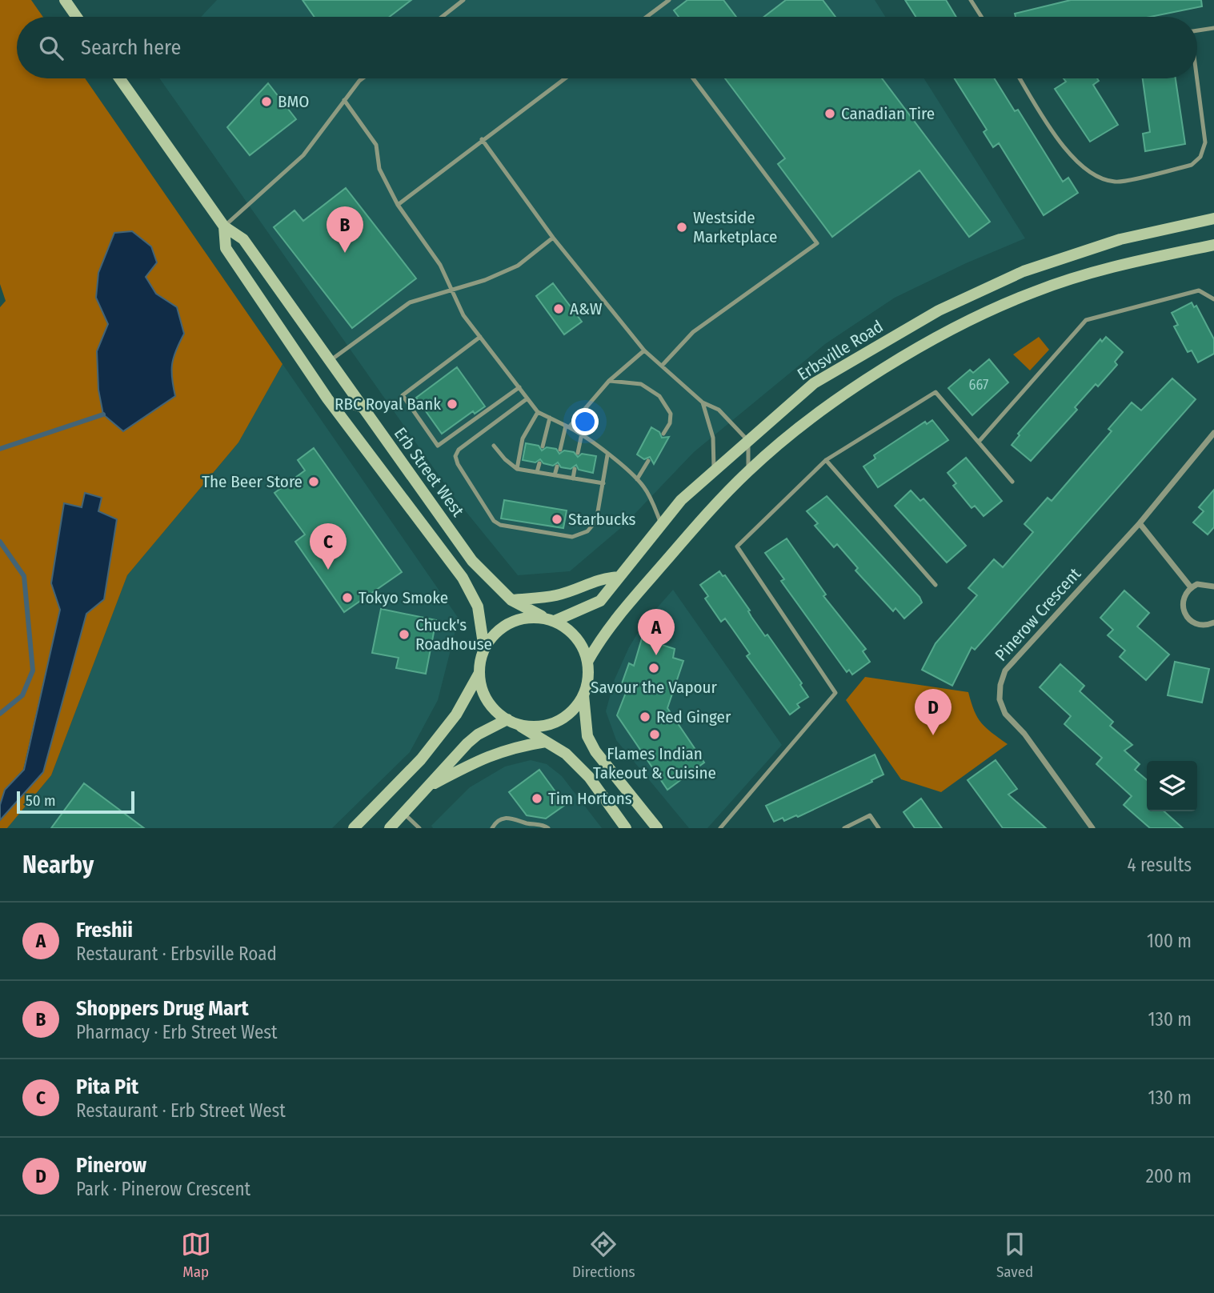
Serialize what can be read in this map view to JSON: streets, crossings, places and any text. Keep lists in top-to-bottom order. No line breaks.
{"streets":{"main road":["Erbsville Road","Erb Street West"],"street":["Pinerow Crescent"]},"crossings":[["Erbsville Road","Erb Street West"]],"places":["BMO","Canadian Tire","Westside Marketplace","A&W","RBC Royal Bank","The Beer Store","Starbucks","Tokyo Smoke","Chuck's Roadhouse","Savour the Vapour","Red Ginger","Flames Indian Takeout & Cuisine","Tim Hortons"],"house_numbers":["667"],"scale_bar":"50 m","page":{"search":"Search here","pins":["B","C","A","D"],"scale":"50 m","heading":["Nearby","4 results"],"list":[{"mark":"A","name":"Freshii","note":"Restaurant · Erbsville Road","value":"100 m"},{"mark":"B","name":"Shoppers Drug Mart","note":"Pharmacy · Erb Street West","value":"130 m"},{"mark":"C","name":"Pita Pit","note":"Restaurant · Erb Street West","value":"130 m"},{"mark":"D","name":"Pinerow","note":"Park · Pinerow Crescent","value":"200 m"}],"nav":["Map","Directions","Saved"]}}
